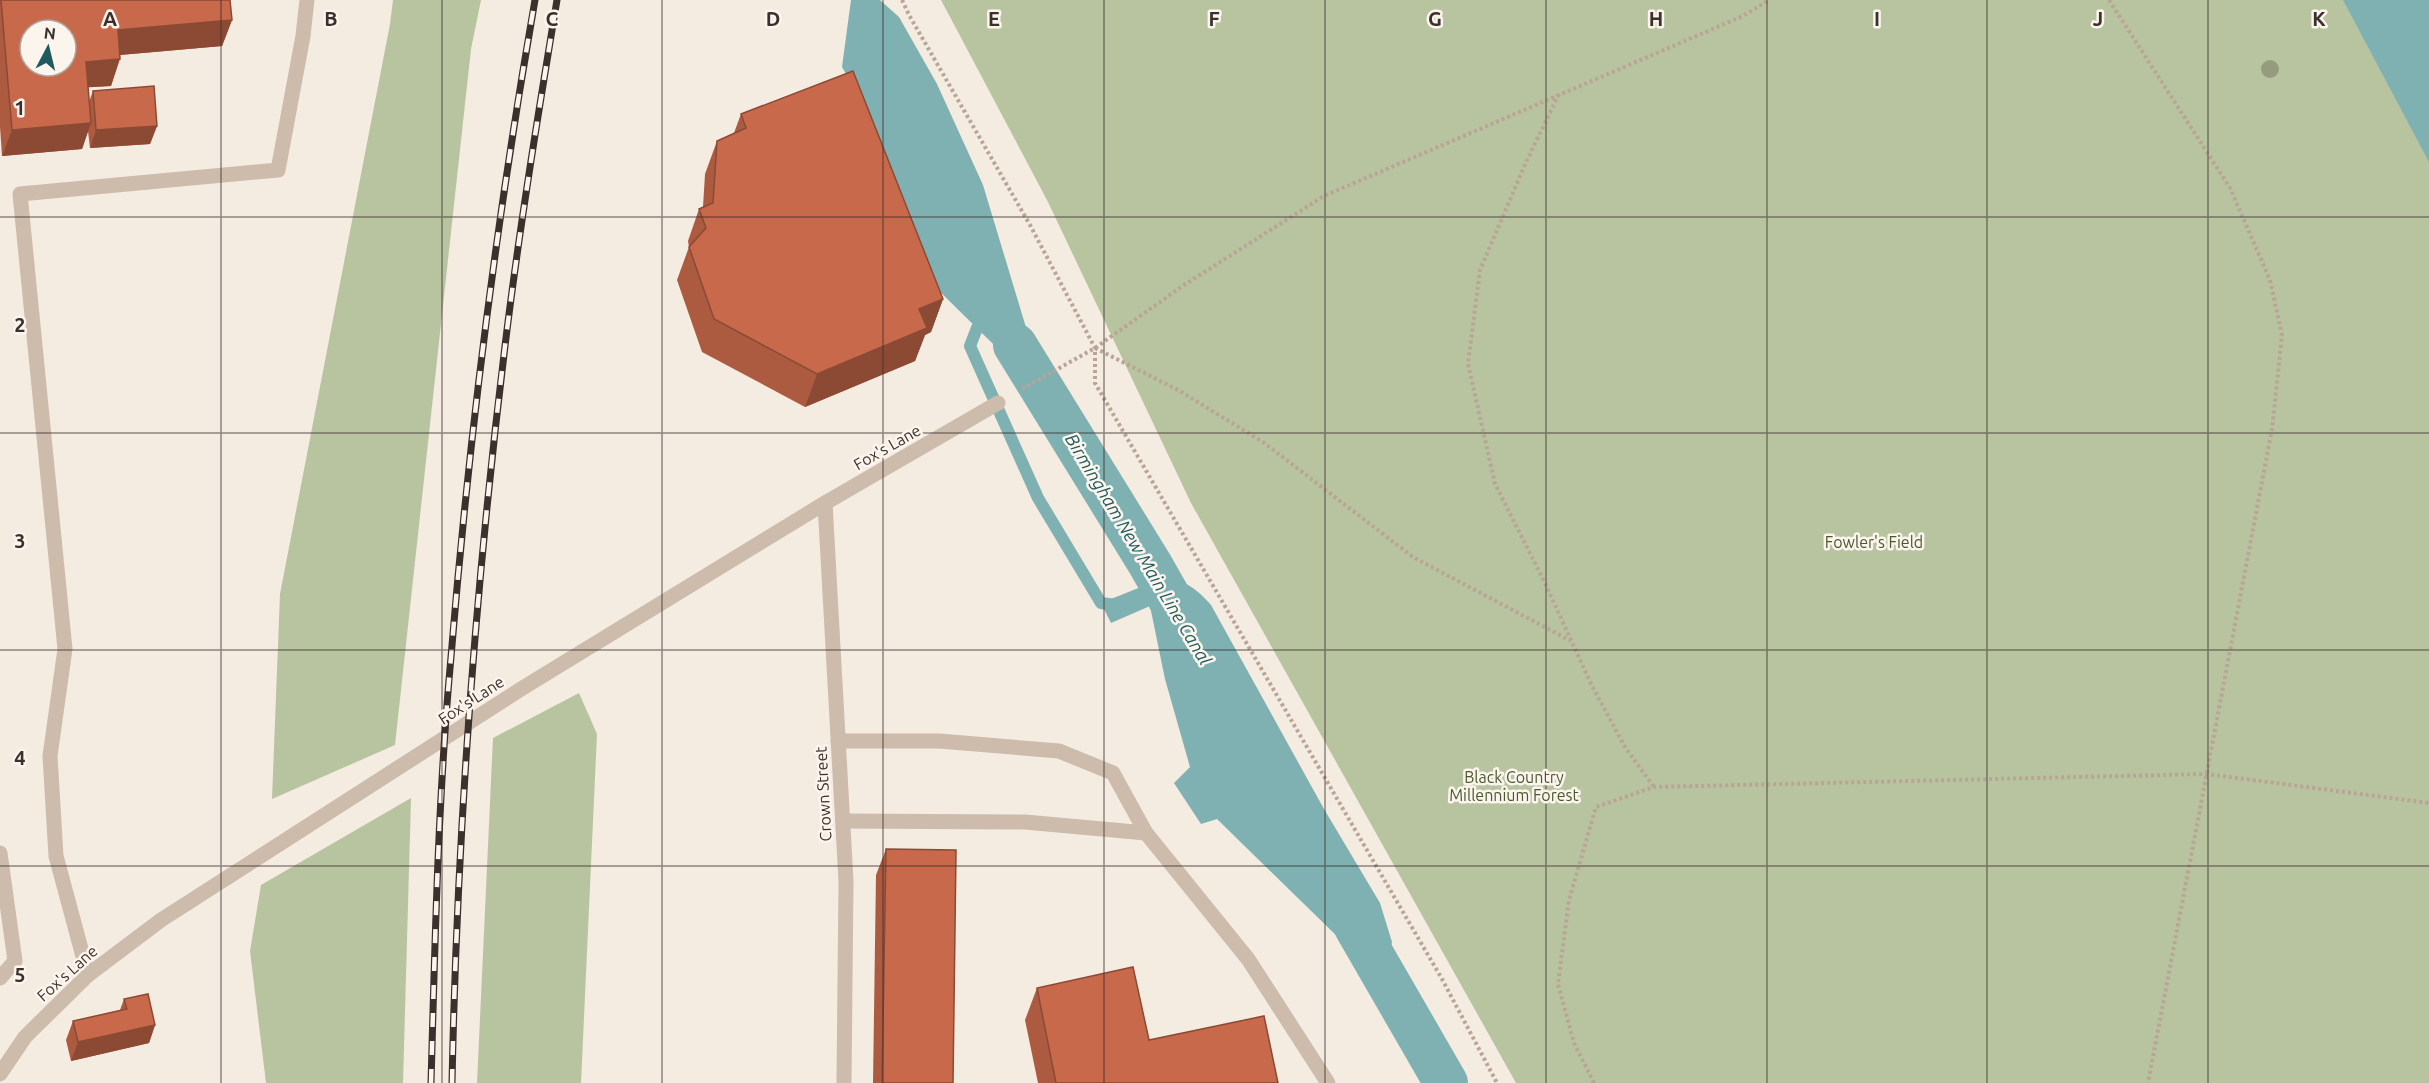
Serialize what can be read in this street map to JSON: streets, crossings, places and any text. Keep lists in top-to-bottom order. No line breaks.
{"streets":{"street":["Fox's Lane","Crown Street"]},"crossings":[["Fox's Lane","Crown Street"]],"water":["Birmingham New Main Line Canal"],"parks":["Fowler's Field","Black Country Millennium Forest"],"north":"top","grid":{"columns":["A","B","C","D","E","F","G","H","I","J","K"],"rows":["1","2","3","4","5"]}}
